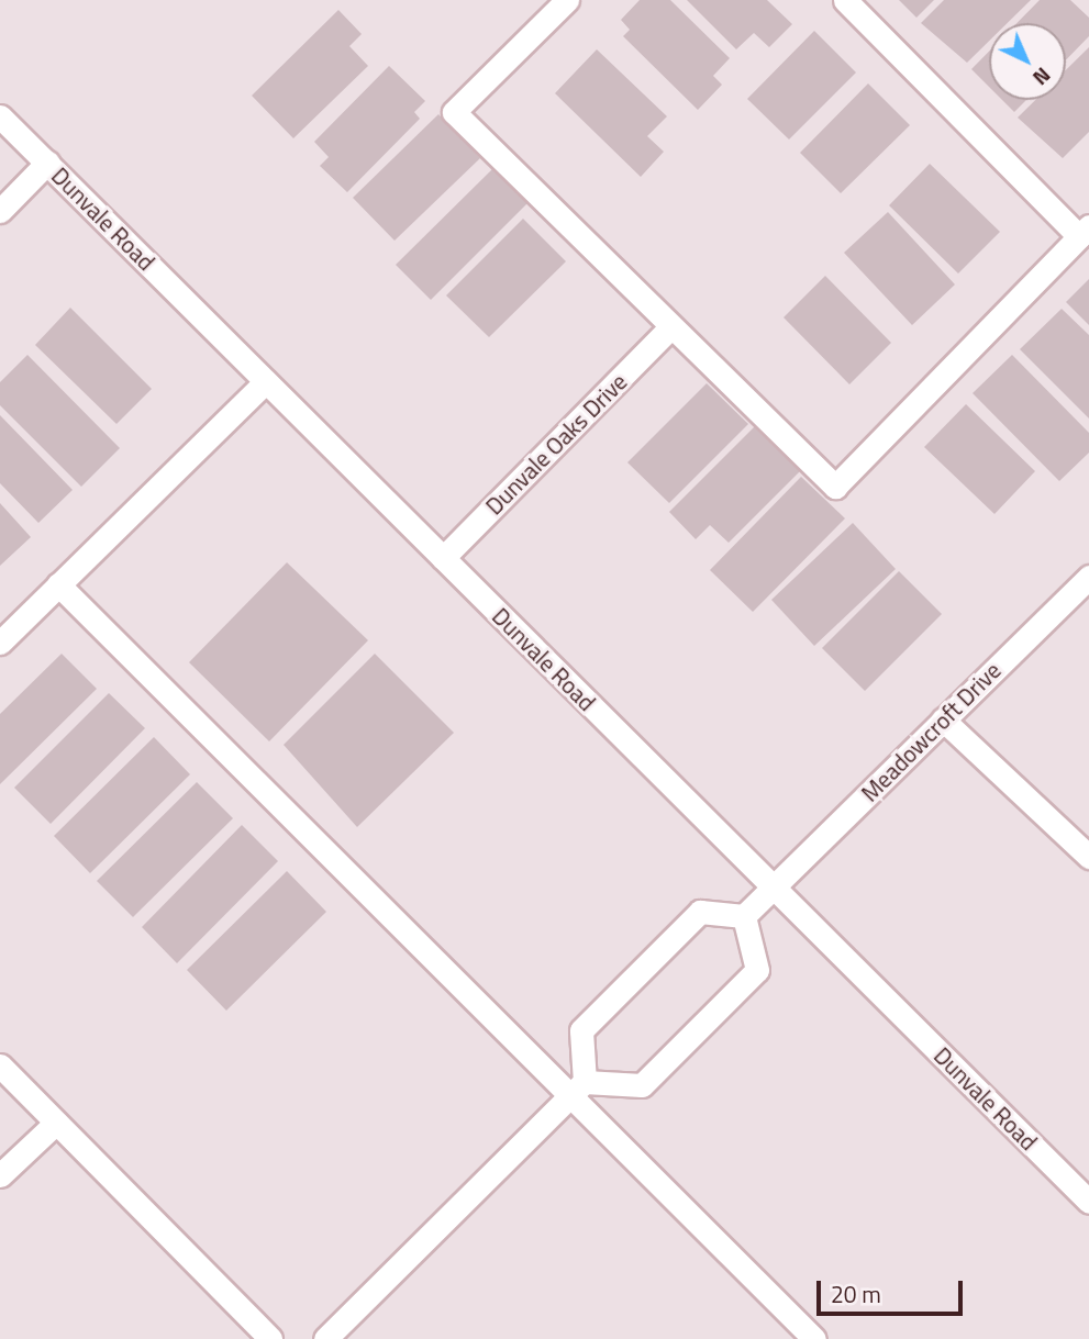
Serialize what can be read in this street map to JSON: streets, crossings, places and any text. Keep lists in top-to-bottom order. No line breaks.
{"streets":{"street":["Dunvale Road","Dunvale Oaks Drive","Meadowcroft Drive"]},"crossings":[["Dunvale Road","Dunvale Oaks Drive"],["Dunvale Road","Meadowcroft Drive"]],"scale_bar":"20 m","north":"bottom right"}
